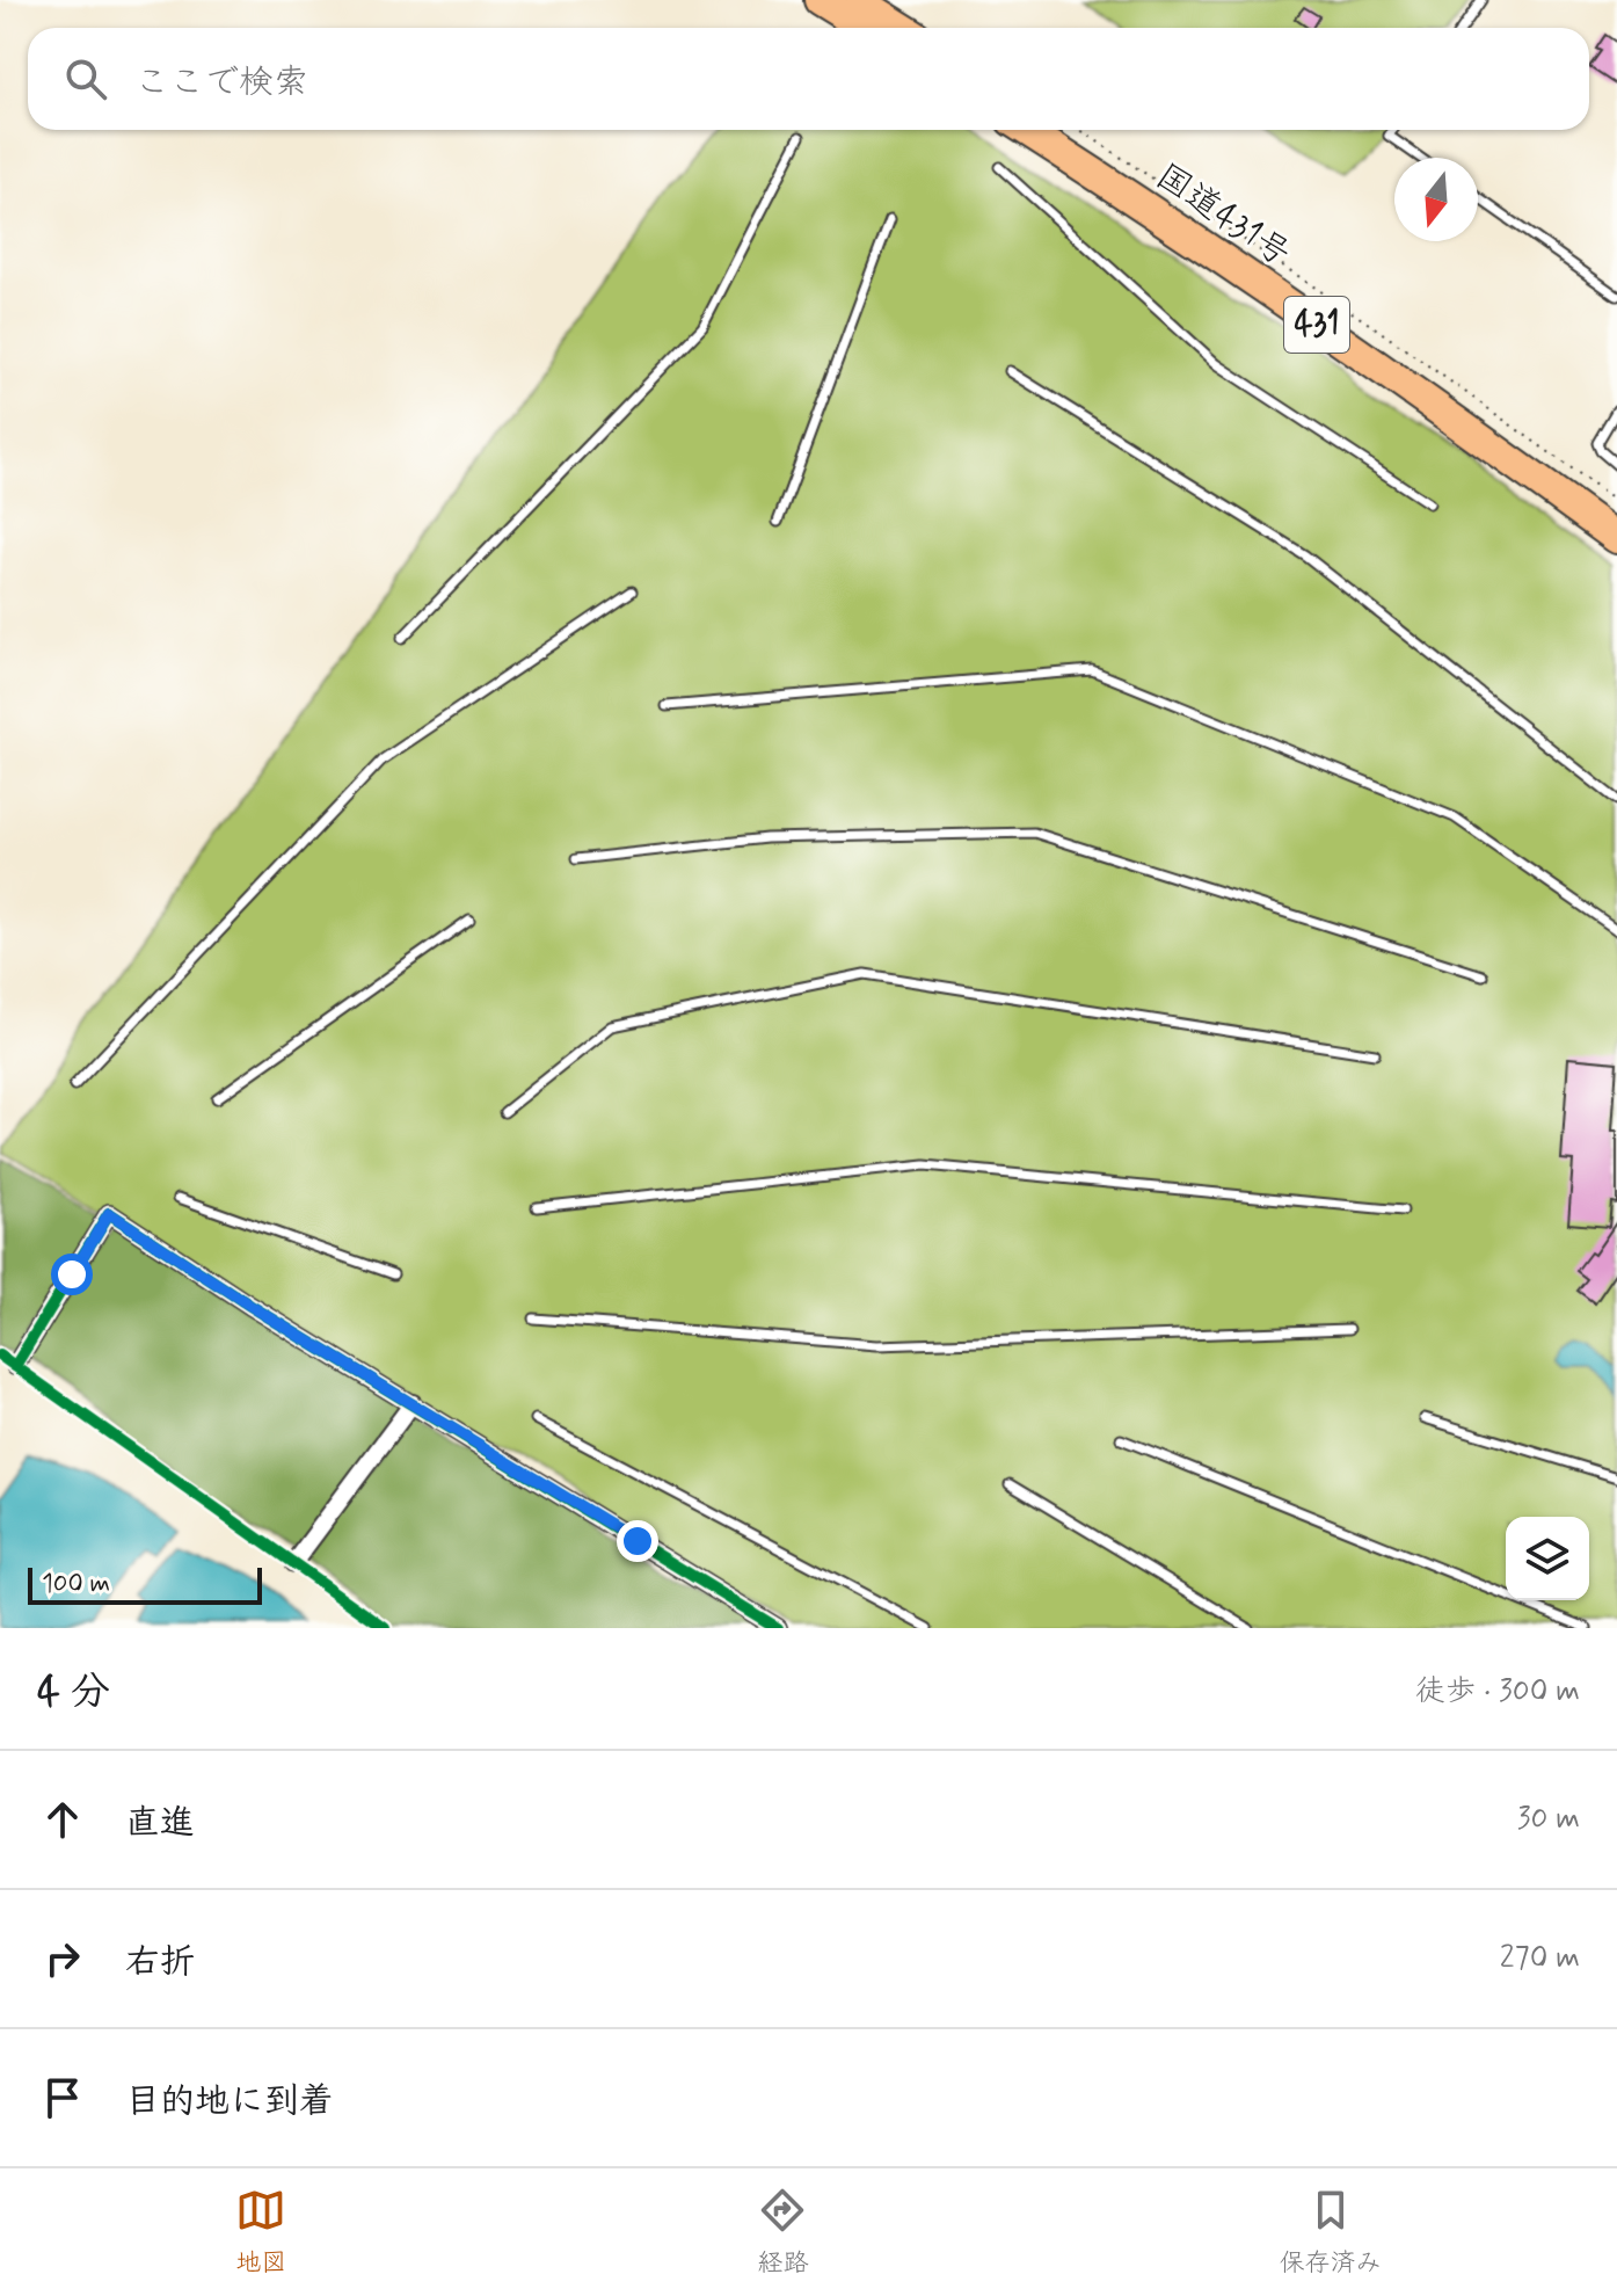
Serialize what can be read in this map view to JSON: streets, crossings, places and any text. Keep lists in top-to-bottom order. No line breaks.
{"streets":{"highway":["国道431号","431"]},"scale_bar":"100 m","north":"bottom","page":{"search":"ここで検索","scale":"100 m","heading":["4 分","徒歩 · 300 m"],"list":[["直進","30 m"],["右折","270 m"],"目的地に到着"],"nav":["地図","経路","保存済み"]}}
